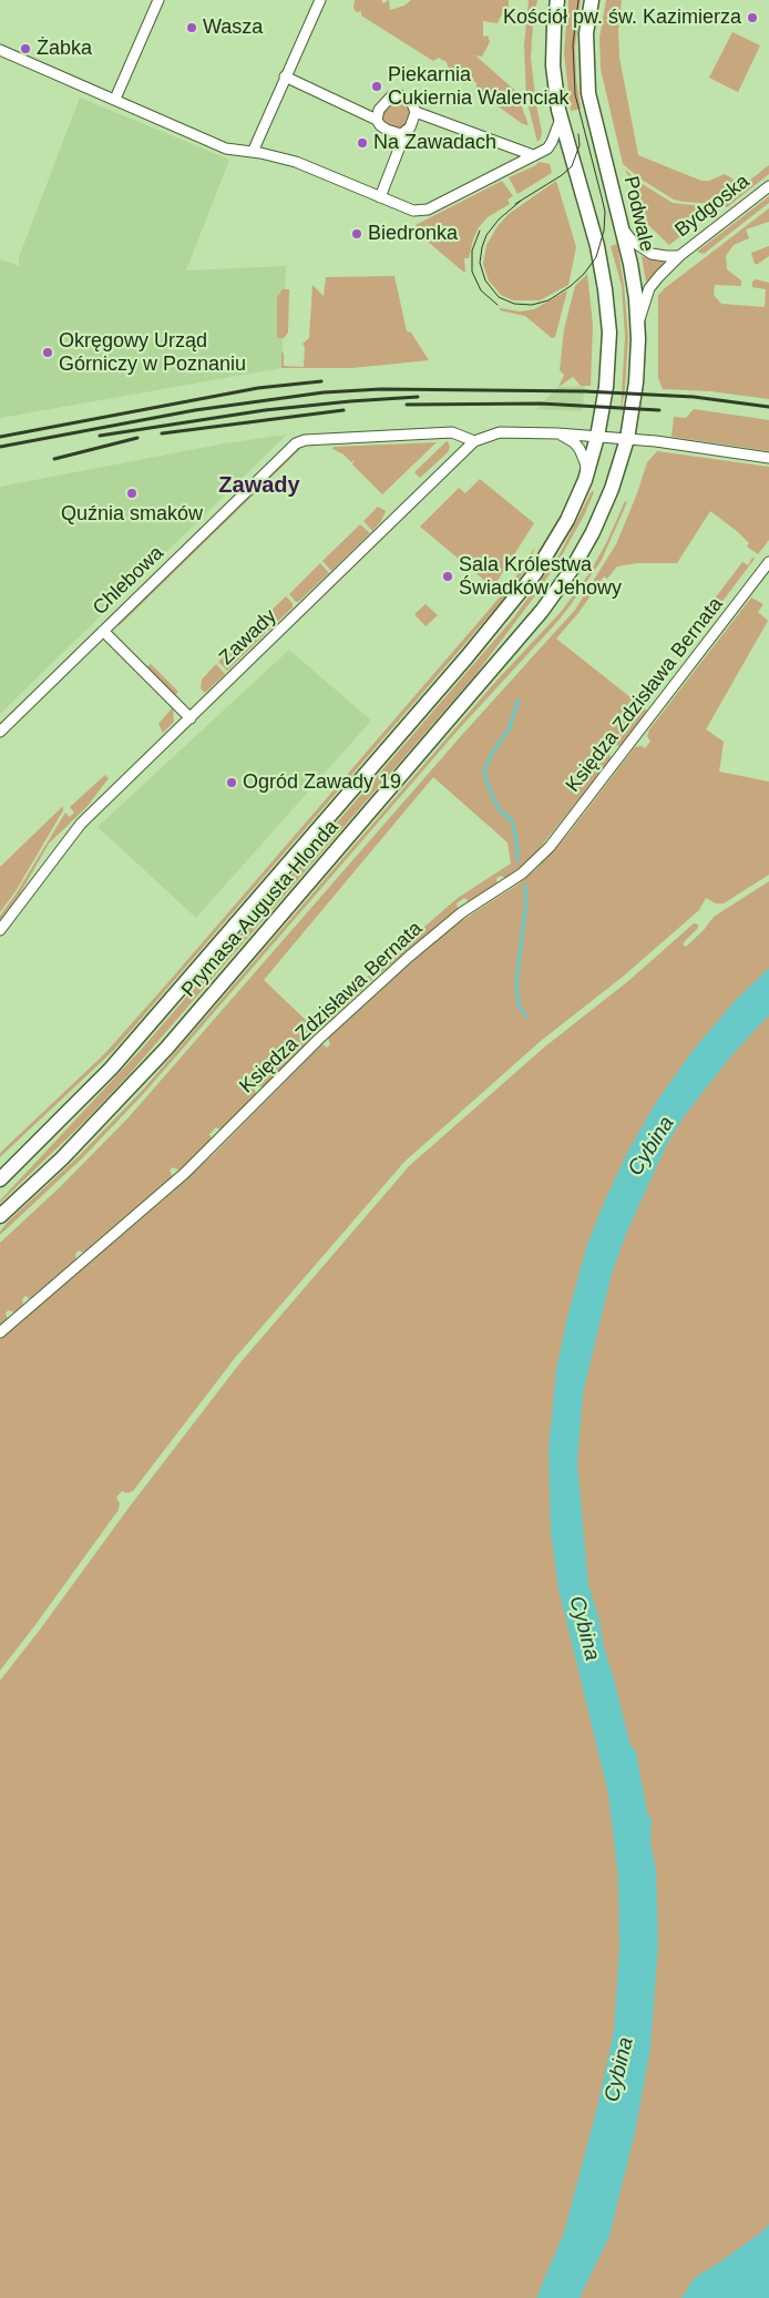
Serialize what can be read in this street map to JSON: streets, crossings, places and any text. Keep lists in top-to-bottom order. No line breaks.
{"streets":{"main road":["Podwale","Prymasa Augusta Hlonda"],"street":["Bydgoska","Chlebowa","Zawady","Księdza Zdzisława Bernata"]},"crossings":[["Bydgoska","Podwale"],["Podwale","Zawady"],["Podwale","Prymasa Augusta Hlonda"],["Chlebowa","Zawady"],["Zawady","Prymasa Augusta Hlonda"]],"districts":["Zawady"],"water":["Cybina"],"places":["Kościół pw. św. Kazimierza","Wasza","Żabka","Piekarnia Cukiernia Walenciak","Na Zawadach","Biedronka","Okręgowy Urząd Górniczy w Poznaniu","Quźnia smaków","Sala Królestwa Świadków Jehowy","Ogród Zawady 19"]}
